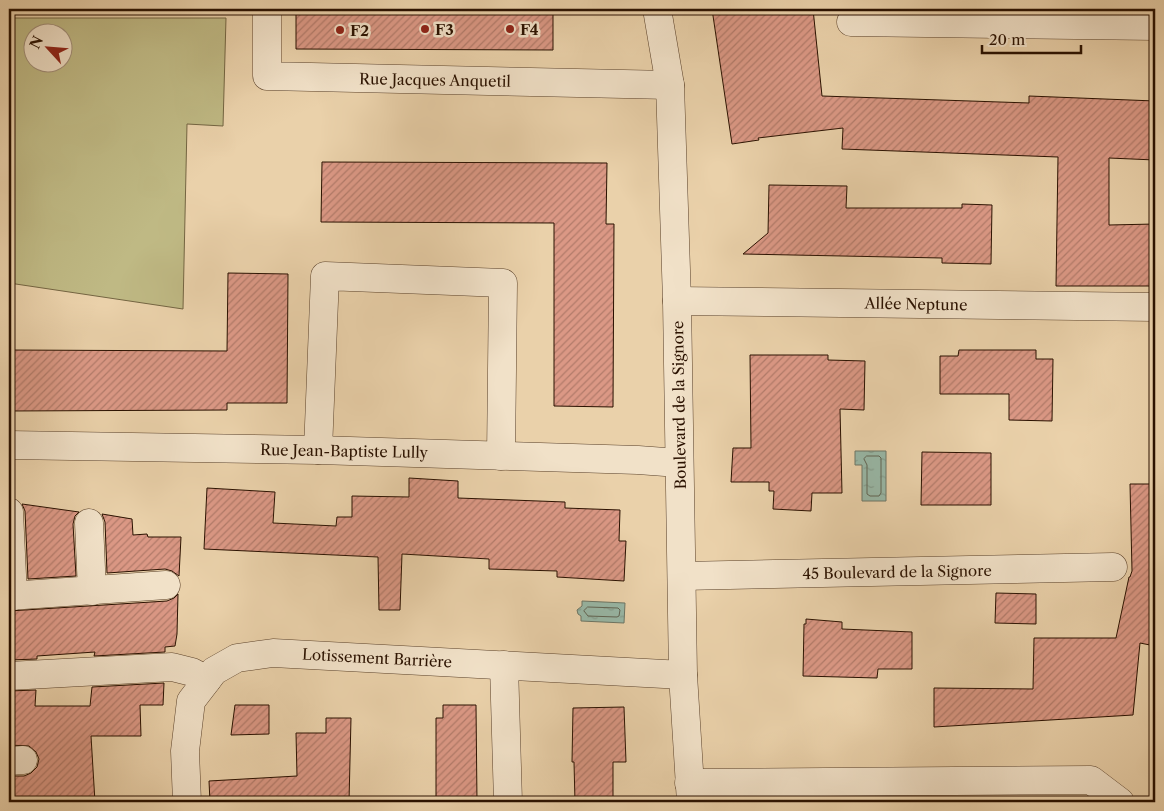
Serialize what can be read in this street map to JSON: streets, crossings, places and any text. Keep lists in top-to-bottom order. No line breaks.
{"streets":{"street":["Rue Jacques Anquetil","Allée Neptune","Boulevard de la Signore","Rue Jean-Baptiste Lully","45 Boulevard de la Signore","Lotissement Barrière"]},"crossings":[["Rue Jacques Anquetil","Boulevard de la Signore"],["Allée Neptune","Boulevard de la Signore"],["Boulevard de la Signore","Rue Jean-Baptiste Lully"],["Boulevard de la Signore","45 Boulevard de la Signore"],["Boulevard de la Signore","Lotissement Barrière"]],"places":["F3","F4","F2"],"scale_bar":"20 m","north":"top left"}
